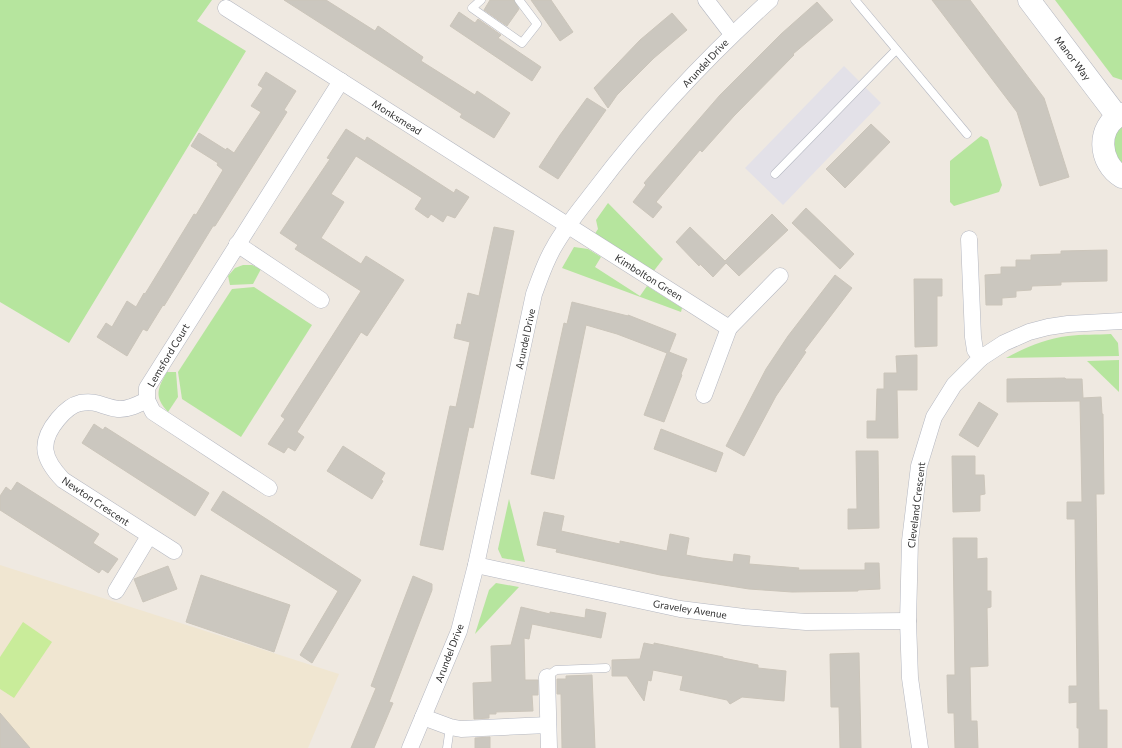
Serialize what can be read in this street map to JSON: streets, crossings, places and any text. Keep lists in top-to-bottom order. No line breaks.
{"streets":{"street":["Manor Way","Arundel Drive","Monksmead","Kimbolton Green","Lemsford Court","Newton Crescent","Cleveland Crescent","Graveley Avenue"]},"crossings":[["Arundel Drive","Monksmead"],["Arundel Drive","Kimbolton Green"],["Arundel Drive","Graveley Avenue"],["Monksmead","Kimbolton Green"],["Monksmead","Lemsford Court"],["Lemsford Court","Newton Crescent"],["Cleveland Crescent","Graveley Avenue"]]}
